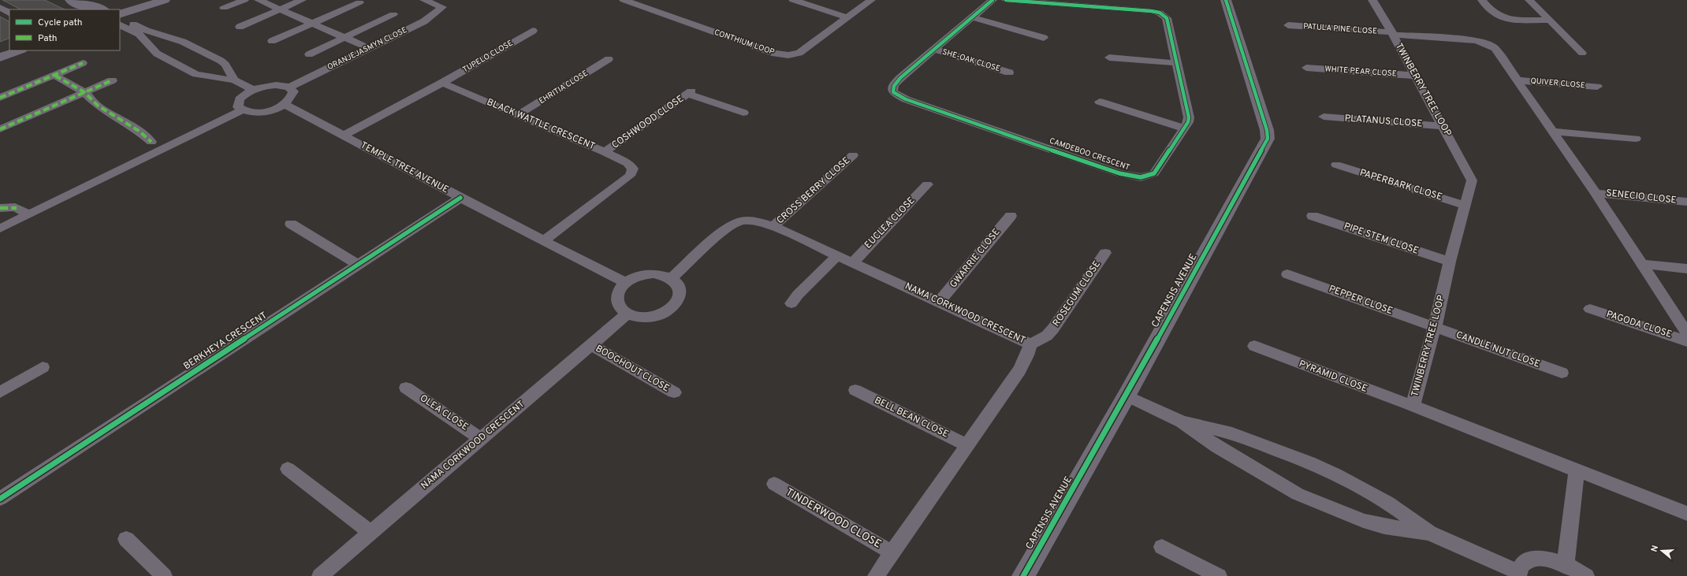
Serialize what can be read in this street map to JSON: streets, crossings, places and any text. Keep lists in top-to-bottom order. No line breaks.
{"streets":{"street":["PATULA PINE CLOSE","CONTHIUM LOOP","ORANJEJASMYN CLOSE","TUPELO CLOSE","SHE-OAK CLOSE","WHITE PEAR CLOSE","QUIVER CLOSE","EHRITIA CLOSE","TWINBERRY TREE LOOP","PLATANUS CLOSE","COSHWOOD CLOSE","BLACK WATTLE CRESCENT","CAMDEBOO CRESCENT","TEMPLE TREE AVENUE","PAPERBARK CLOSE","CROSS BERRY CLOSE","SENECIO CLOSE","EUCLEA CLOSE","PIPE STEM CLOSE","GWARRIE CLOSE","CAPENSIS AVENUE","ROSEGUM CLOSE","PEPPER CLOSE","NAMA CORKWOOD CRESCENT","PAGODA CLOSE","BERKHEYA CRESCENT","CANDLE NUT CLOSE","BOOGHOUT CLOSE","PYRAMID CLOSE","OLEA CLOSE","BELL BEAN CLOSE","TINDERWOOD CLOSE"]},"crossings":[["PATULA PINE CLOSE","TWINBERRY TREE LOOP"],["TUPELO CLOSE","BLACK WATTLE CRESCENT"],["SHE-OAK CLOSE","CAMDEBOO CRESCENT"],["WHITE PEAR CLOSE","TWINBERRY TREE LOOP"],["QUIVER CLOSE","TWINBERRY TREE LOOP"],["EHRITIA CLOSE","BLACK WATTLE CRESCENT"],["TWINBERRY TREE LOOP","PLATANUS CLOSE"],["TWINBERRY TREE LOOP","PAPERBARK CLOSE"],["TWINBERRY TREE LOOP","SENECIO CLOSE"],["TWINBERRY TREE LOOP","PIPE STEM CLOSE"],["TWINBERRY TREE LOOP","PEPPER CLOSE"],["TWINBERRY TREE LOOP","CANDLE NUT CLOSE"],["TWINBERRY TREE LOOP","PYRAMID CLOSE"],["COSHWOOD CLOSE","BLACK WATTLE CRESCENT"],["BLACK WATTLE CRESCENT","TEMPLE TREE AVENUE"],["TEMPLE TREE AVENUE","NAMA CORKWOOD CRESCENT"],["TEMPLE TREE AVENUE","BERKHEYA CRESCENT"],["CROSS BERRY CLOSE","NAMA CORKWOOD CRESCENT"],["EUCLEA CLOSE","NAMA CORKWOOD CRESCENT"],["GWARRIE CLOSE","NAMA CORKWOOD CRESCENT"],["ROSEGUM CLOSE","NAMA CORKWOOD CRESCENT"],["PEPPER CLOSE","CANDLE NUT CLOSE"],["NAMA CORKWOOD CRESCENT","BOOGHOUT CLOSE"],["NAMA CORKWOOD CRESCENT","OLEA CLOSE"],["NAMA CORKWOOD CRESCENT","BELL BEAN CLOSE"],["NAMA CORKWOOD CRESCENT","TINDERWOOD CLOSE"]],"legend":["Cycle path","Path"],"north":"left"}
